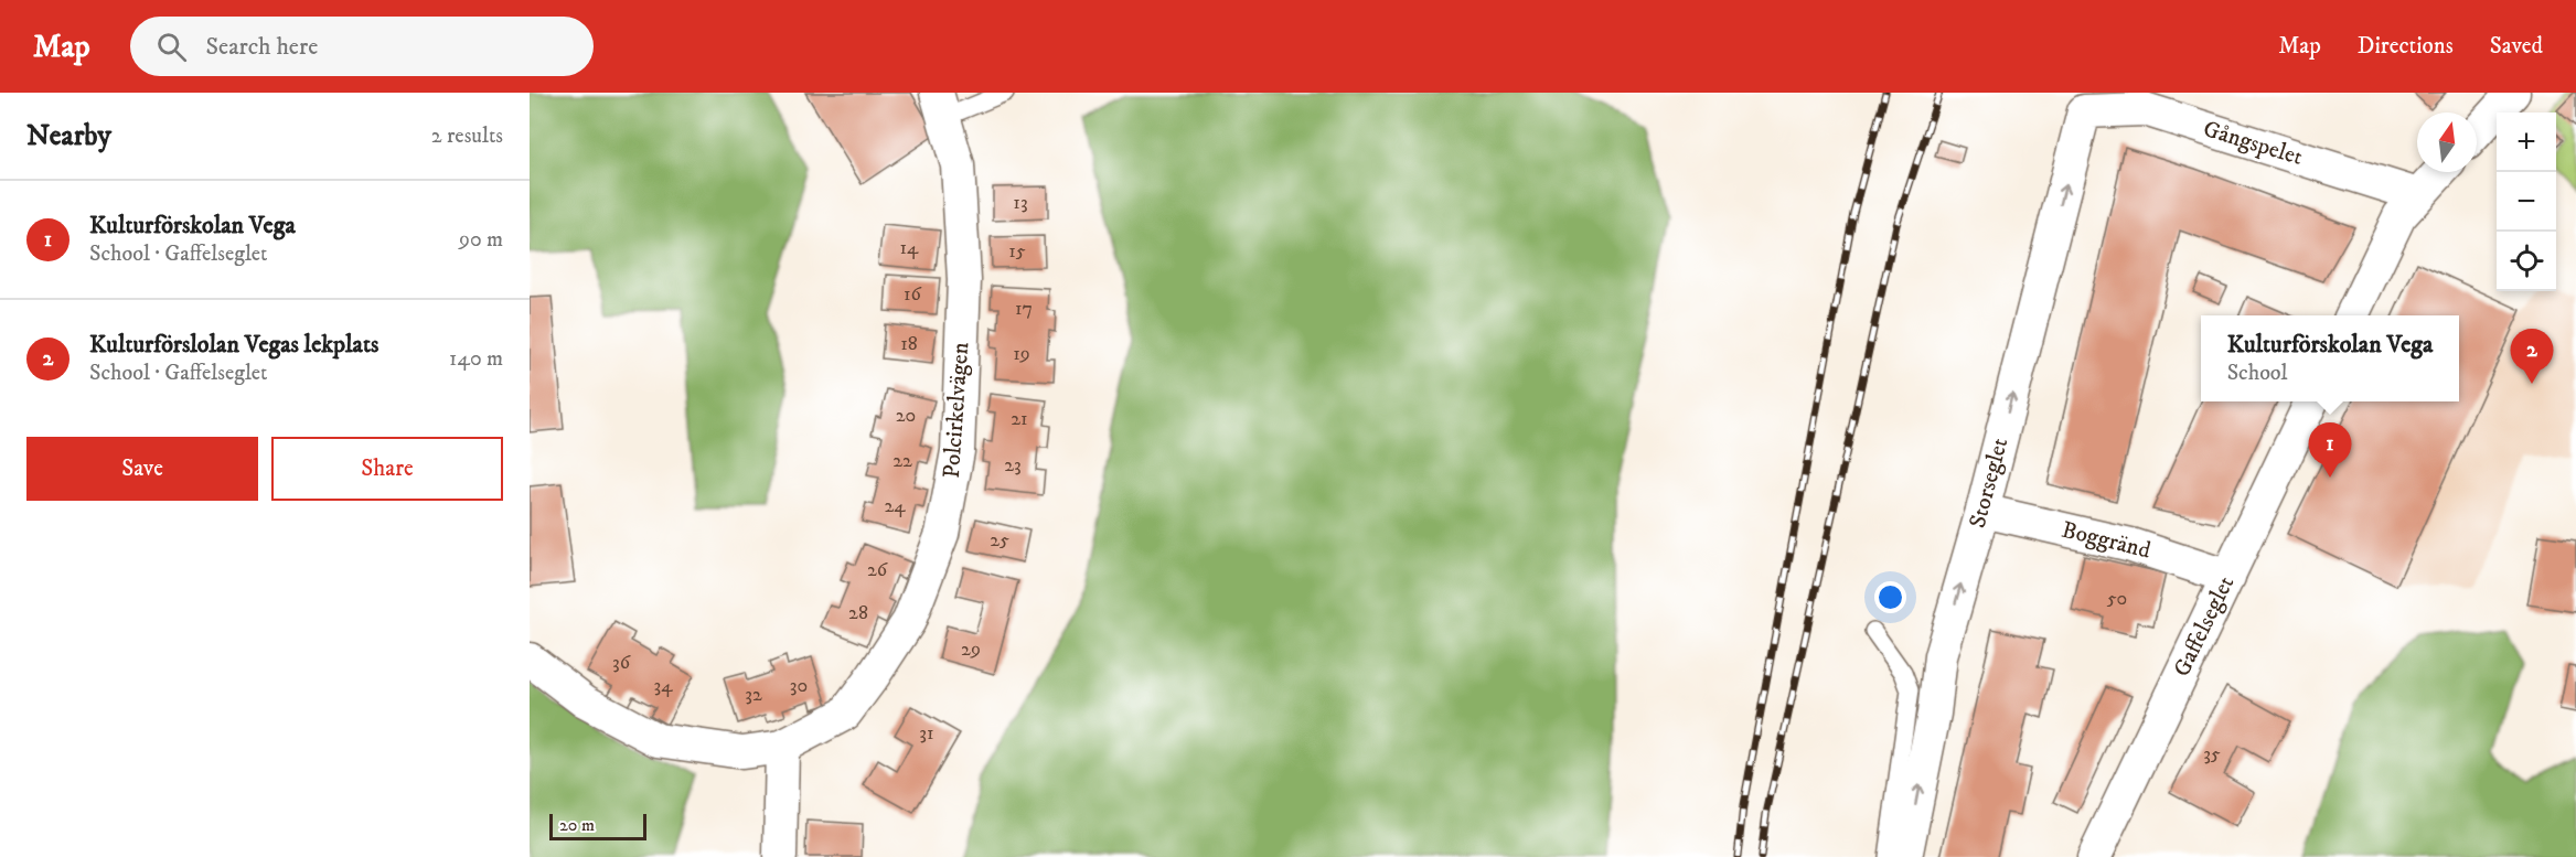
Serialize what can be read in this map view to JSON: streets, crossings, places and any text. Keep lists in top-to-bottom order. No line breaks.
{"streets":{"street":["Gångspelet","Polcirkelvägen","Storseglet","Boggränd","Gaffelseglet"]},"crossings":[["Gångspelet","Storseglet"],["Storseglet","Boggränd"],["Boggränd","Gaffelseglet"]],"one_way":["Storseglet"],"house_numbers":["13","14","15","16","17","18","19","20","21","22","23","24","25","26","50","28","29","36","34","30","32","31","35"],"scale_bar":"20 m","north":"top","page":{"header":"Map","search":"Search here","nav":["Map","Directions","Saved"],"heading":["Nearby","2 results"],"map_buttons":["+","−"],"list":[{"mark":"1","name":"Kulturförskolan Vega","note":"School · Gaffelseglet","value":"90 m"},{"mark":"2","name":"Kulturförslolan Vegas lekplats","note":"School · Gaffelseglet","value":"140 m"}],"popup":["Kulturförskolan Vega","School"],"pins":["2","1"],"buttons":["Save","Share"],"scale":"20 m"}}
